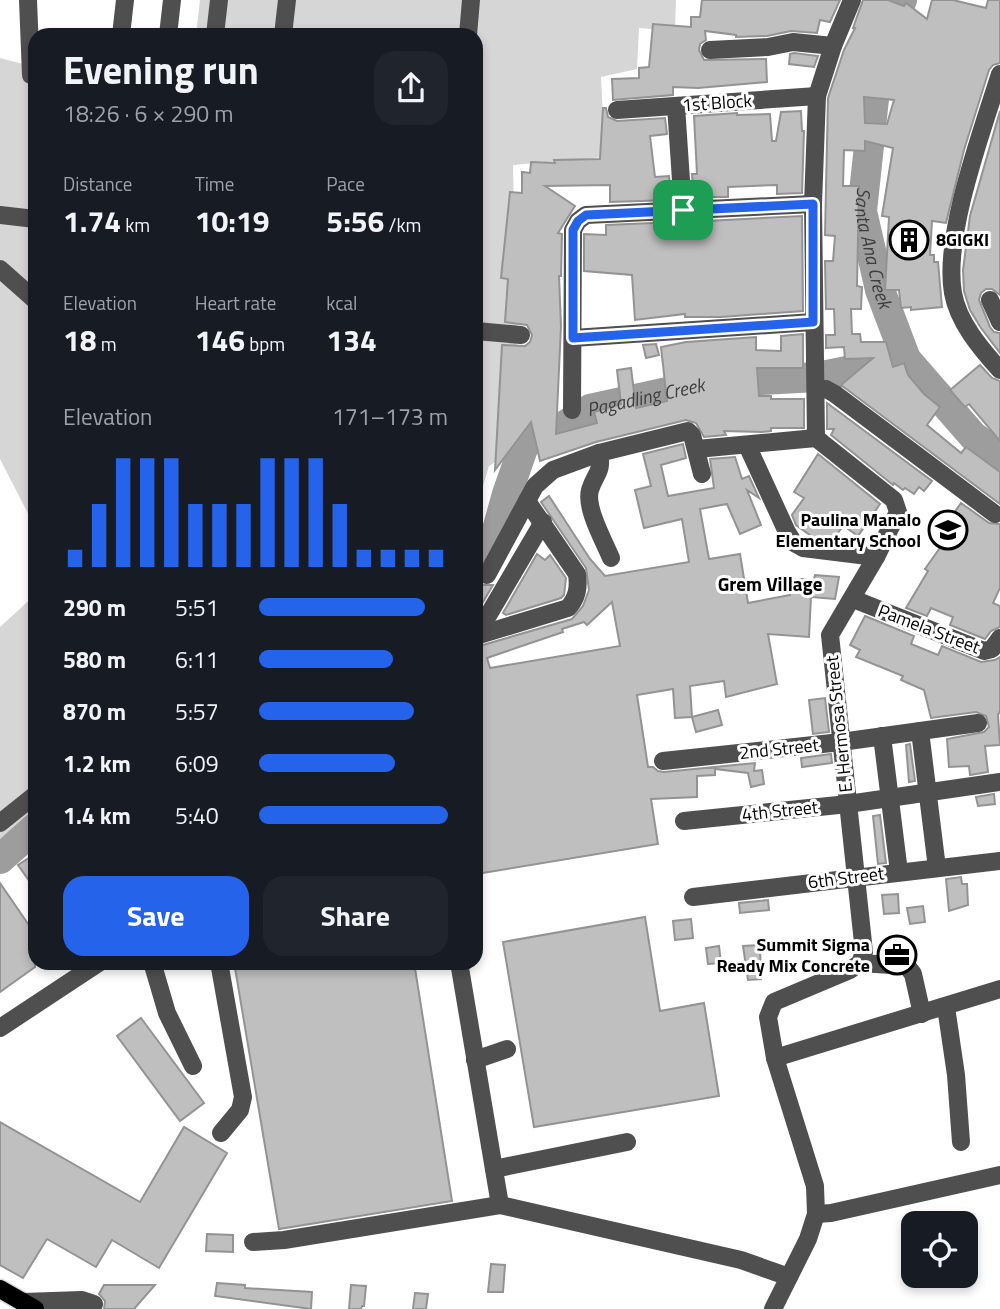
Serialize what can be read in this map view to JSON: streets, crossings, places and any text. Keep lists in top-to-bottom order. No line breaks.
{"streets":{"street":["1st Block","Pamela Street","E. Hermosa Street","2nd Street","4th Street","6th Street"]},"crossings":[["Pamela Street","E. Hermosa Street"],["E. Hermosa Street","2nd Street"],["E. Hermosa Street","4th Street"],["E. Hermosa Street","6th Street"]],"districts":["Grem Village"],"water":["Santa Ana Creek","Pagadling Creek"],"places":{"building":["8GIGKI"],"school or university":["Paulina Manalo Elementary School"],"office":["Summit Sigma Ready Mix Concrete"]},"page":{"heading":["Evening run","18:26 · 6 × 290 m"],"stats":[["Distance","1.74 km"],["Time","10:19"],["Pace","5:56 /km"],["Elevation","18 m"],["Heart rate","146 bpm"],["kcal","134"]],"chart":["Elevation","171–173 m"],"list":[{"name":"290 m","note":"5:51"},{"name":"580 m","note":"6:11"},{"name":"870 m","note":"5:57"},{"name":"1.2 km","note":"6:09"},{"name":"1.4 km","note":"5:40"}],"buttons":["Save","Share"]}}
